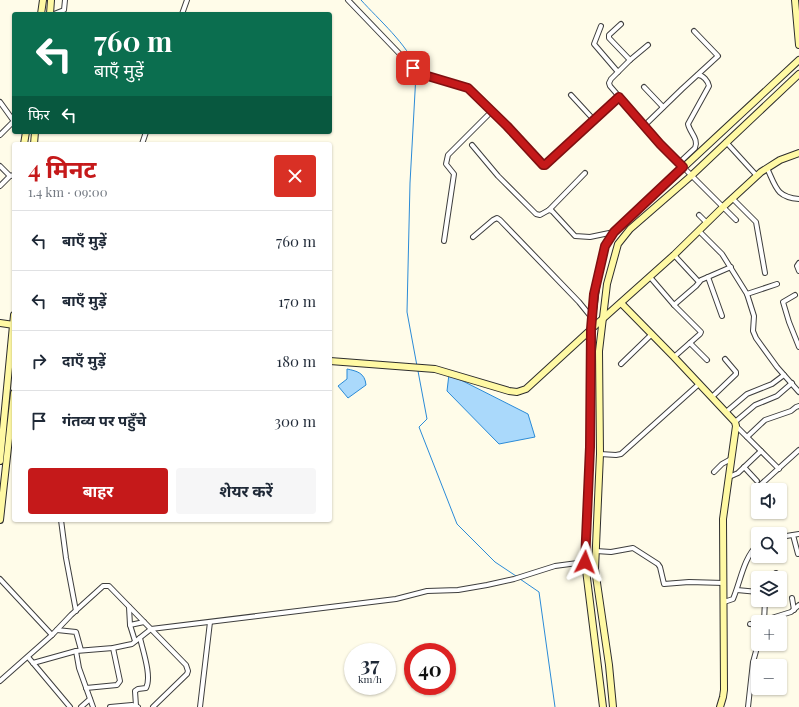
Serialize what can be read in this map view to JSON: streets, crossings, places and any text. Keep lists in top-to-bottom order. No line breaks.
{"page":{"turn":["760 m","बाएँ मुड़ें"],"then":"फिर","heading":["4 मिनट","1.4 km · 09:00"],"list":[{"name":"बाएँ मुड़ें","value":"760 m"},{"name":"बाएँ मुड़ें","value":"170 m"},{"name":"दाएँ मुड़ें","value":"180 m"},{"name":"गंतव्य पर पहुँचे","value":"300 m"}],"buttons":["बाहर","शेयर करें"],"map_buttons":["+","−"],"speed":"37 km/h","limit":"40"}}
